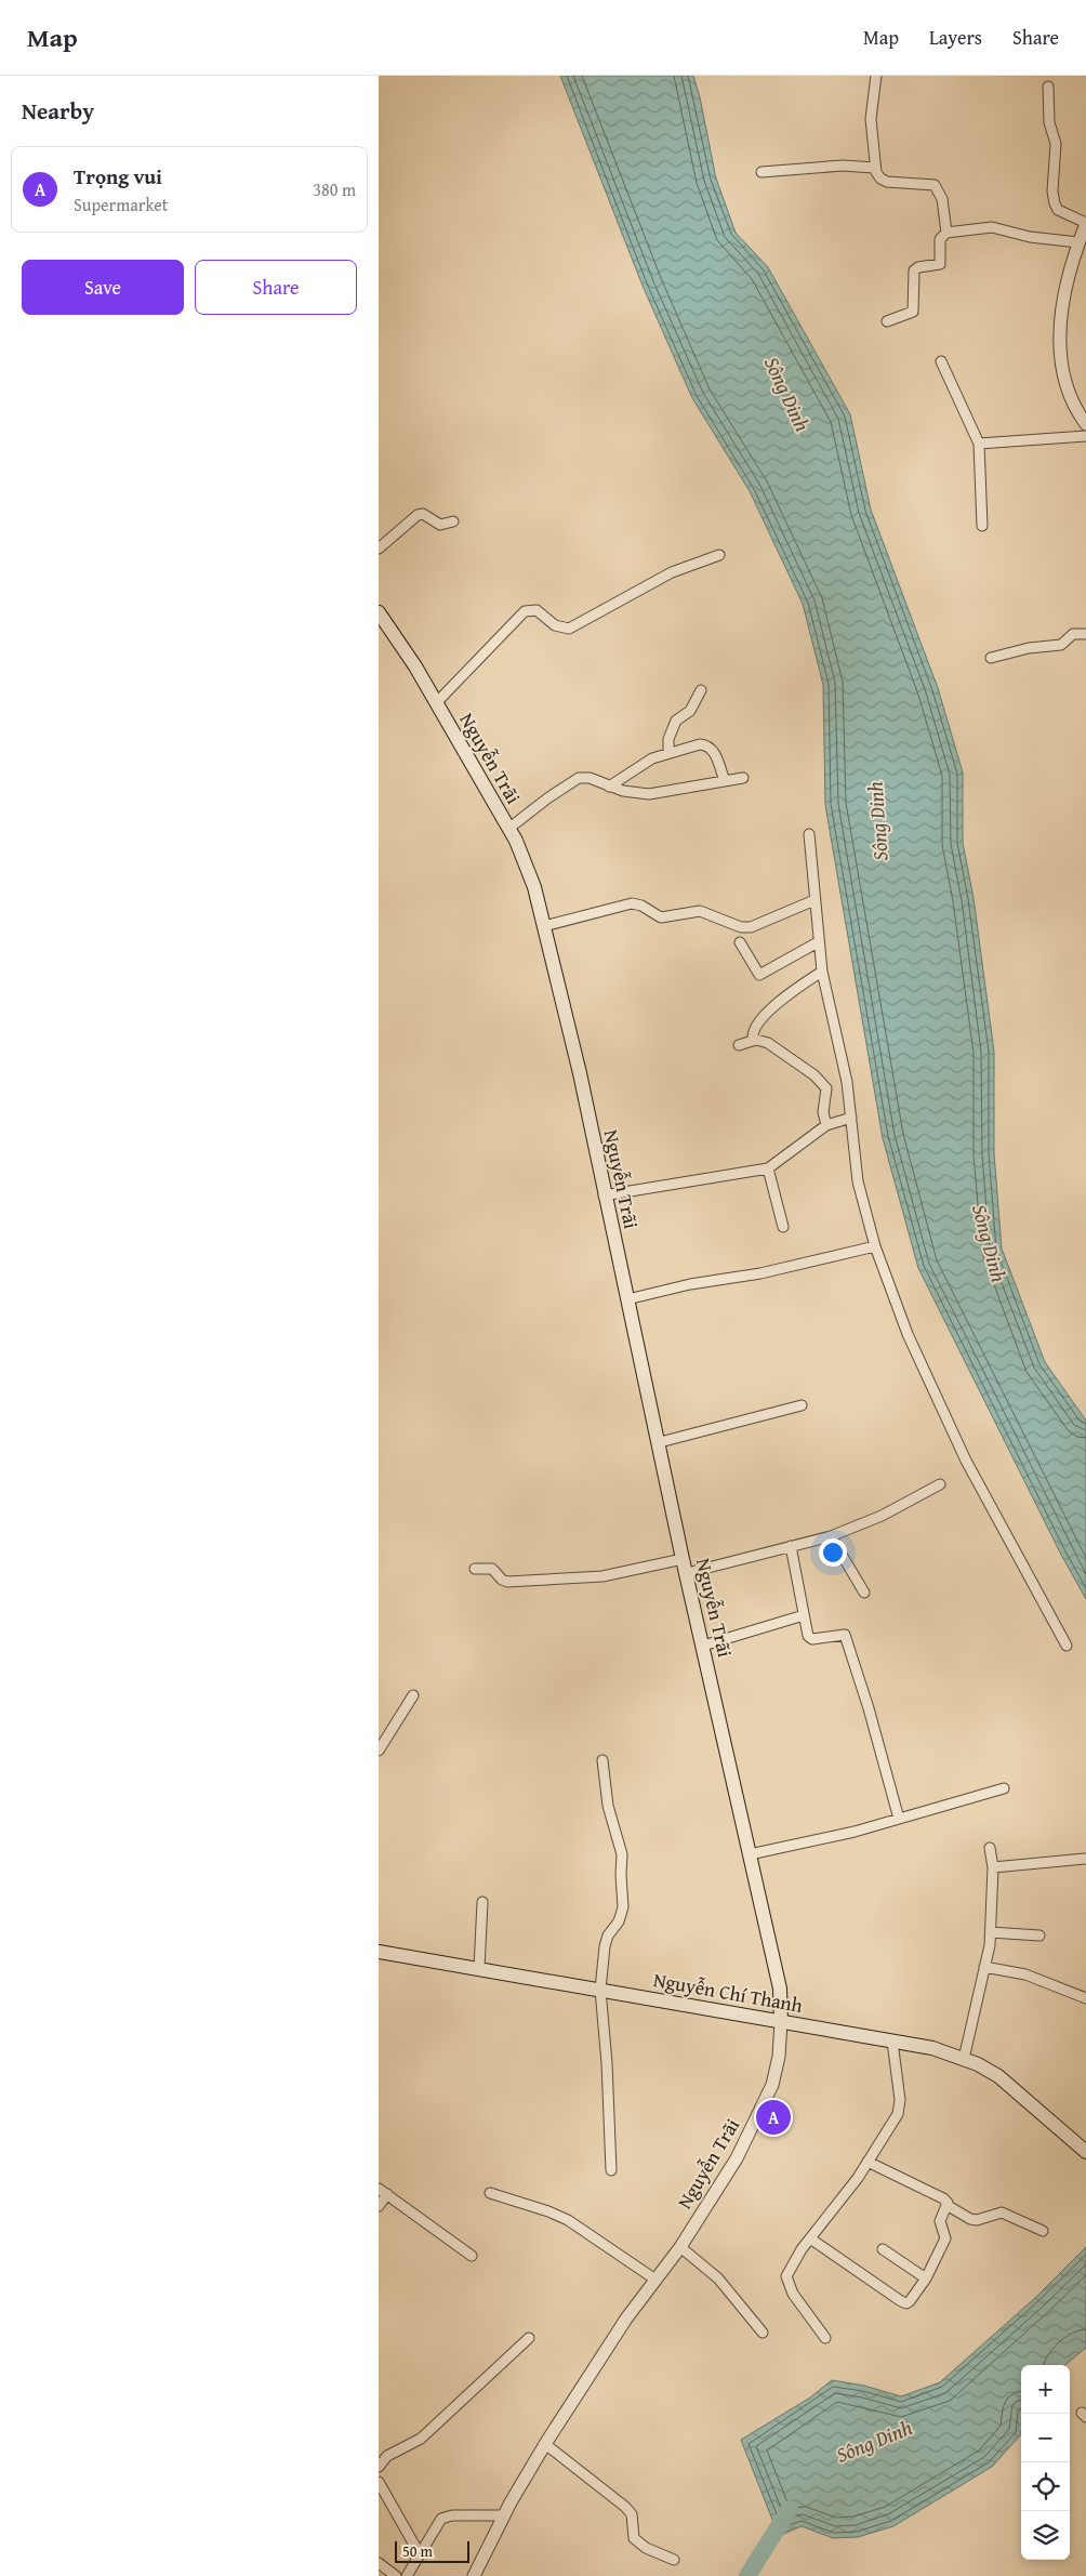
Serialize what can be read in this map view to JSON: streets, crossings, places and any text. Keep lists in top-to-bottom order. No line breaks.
{"streets":{"main road":["Nguyễn Trãi","Nguyễn Chí Thanh"]},"crossings":[["Nguyễn Trãi","Nguyễn Chí Thanh"]],"water":["Sông Dinh"],"scale_bar":"50 m","page":{"header":"Map","nav":["Map","Layers","Share"],"heading":"Nearby","list":[{"mark":"A","name":"Trọng vui","note":"Supermarket","value":"380 m"}],"buttons":["Save","Share"],"pins":"A","map_buttons":["+","−"],"scale":"50 m"}}
